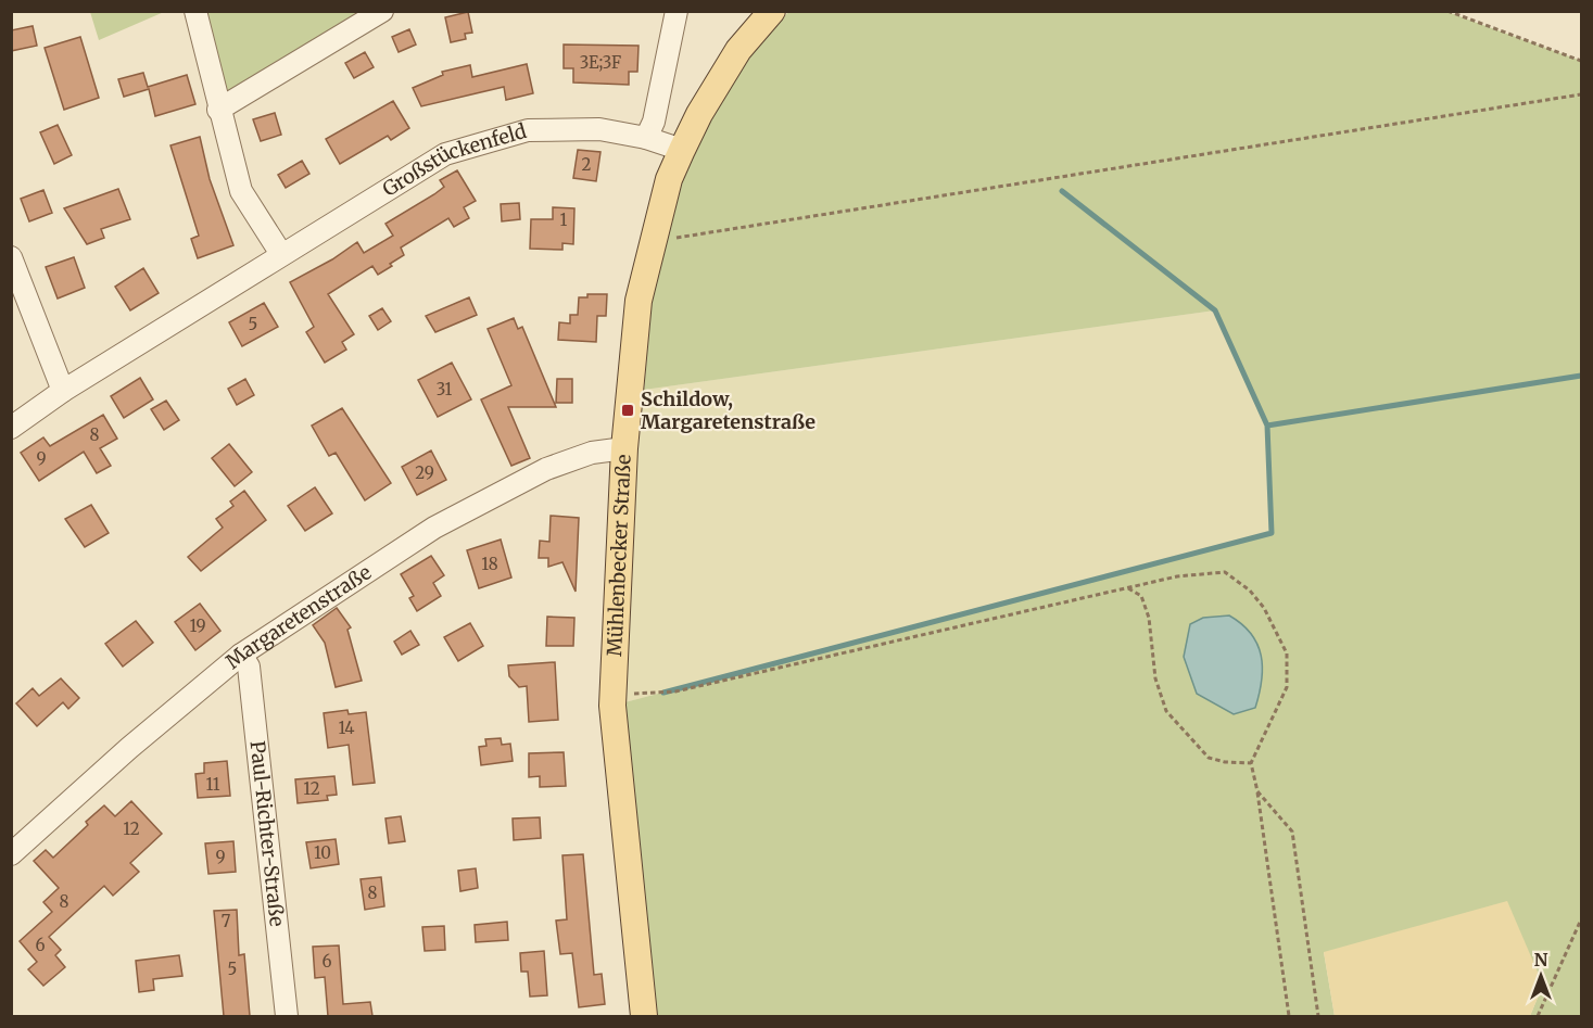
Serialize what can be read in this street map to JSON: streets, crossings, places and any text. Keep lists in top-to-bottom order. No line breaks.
{"streets":{"main road":["Mühlenbecker Straße"],"street":["Großstückenfeld","Margaretenstraße","Paul-Richter-Straße"]},"crossings":[["Großstückenfeld","Mühlenbecker Straße"],["Mühlenbecker Straße","Margaretenstraße"],["Margaretenstraße","Paul-Richter-Straße"]],"places":{"transit":["Schildow, Margaretenstraße"]},"house_numbers":["3E;3F","2","1","5","31","8","9","29","18","19","14","11","12","12","10","9","8","8","7","6","6","5"],"north":"top"}
